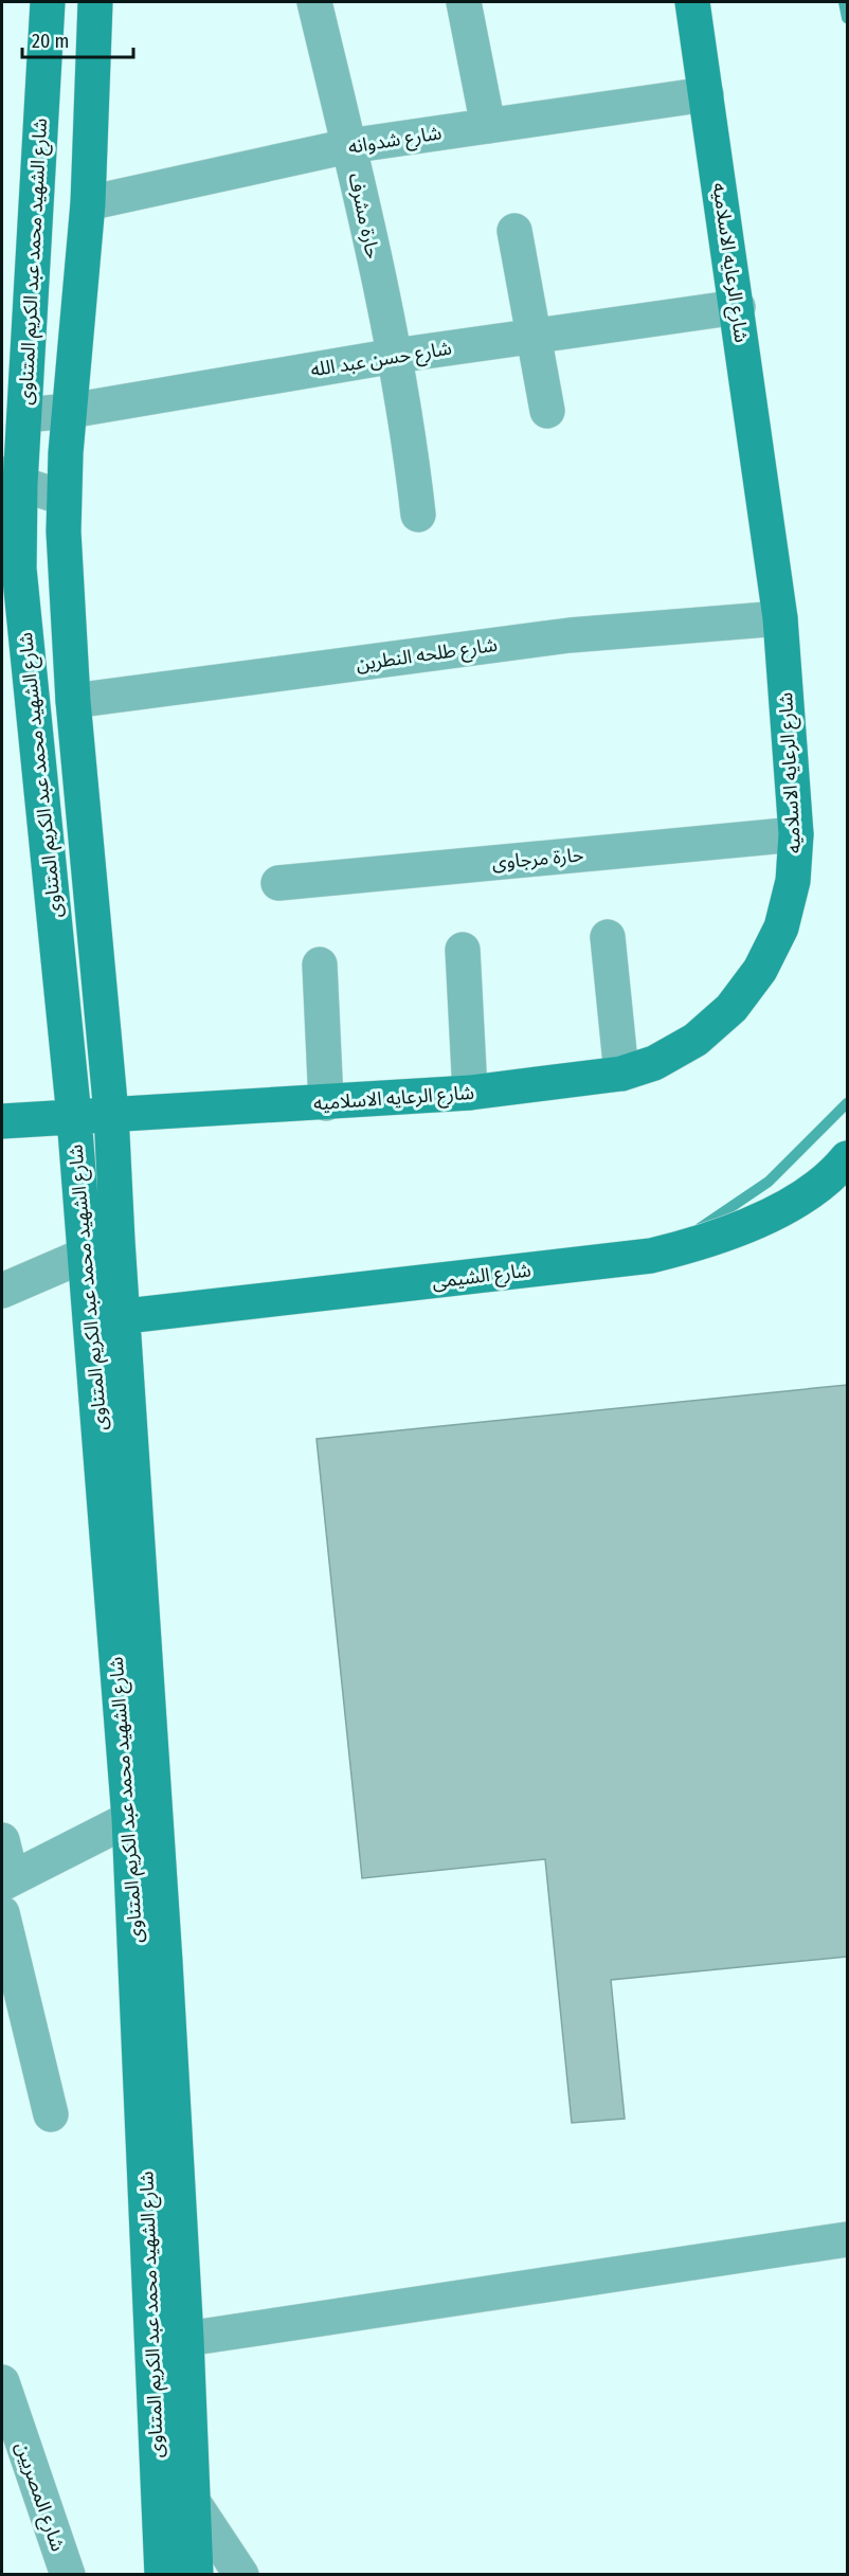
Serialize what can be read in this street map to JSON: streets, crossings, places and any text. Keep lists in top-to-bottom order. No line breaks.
{"streets":{"main road":["شارع الشهيد محمد عبد الكريم المتناوى","شارع الرعايه الاسلاميه","شارع الشيمى"],"street":["شارع شدوانه","حارة مشرف","شارع حسن عبد الله","شارع طلحه النطرين","حارة مرجاوى","شارع المصريين"]},"crossings":[["شارع شدوانه","حارة مشرف"],["شارع شدوانه","شارع الشهيد محمد عبد الكريم المتناوى"],["شارع شدوانه","شارع الرعايه الاسلاميه"],["حارة مشرف","شارع حسن عبد الله"],["شارع الشهيد محمد عبد الكريم المتناوى","شارع الرعايه الاسلاميه"],["شارع الشهيد محمد عبد الكريم المتناوى","شارع حسن عبد الله"],["شارع الشهيد محمد عبد الكريم المتناوى","شارع طلحه النطرين"],["شارع الشهيد محمد عبد الكريم المتناوى","شارع الشيمى"],["شارع الرعايه الاسلاميه","شارع حسن عبد الله"],["شارع الرعايه الاسلاميه","شارع طلحه النطرين"],["شارع الرعايه الاسلاميه","حارة مرجاوى"]],"scale_bar":"20 m"}
